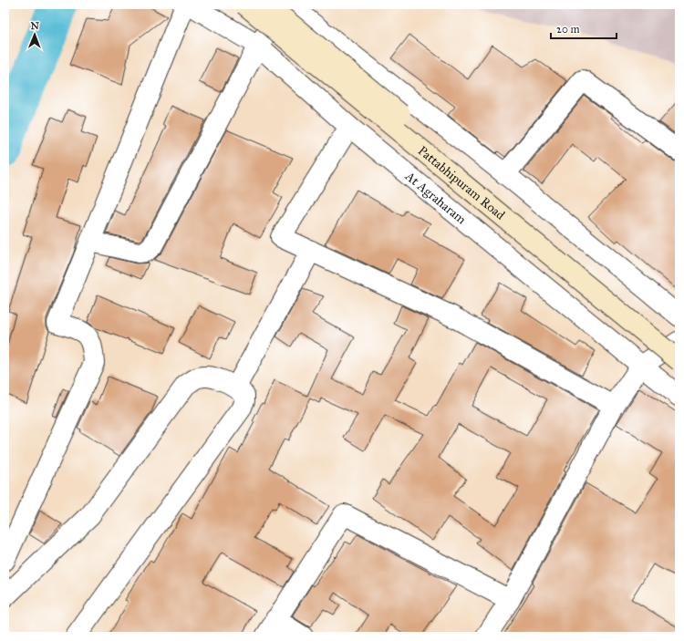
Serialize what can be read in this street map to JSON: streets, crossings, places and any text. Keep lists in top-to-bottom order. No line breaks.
{"streets":{"street":["Pattabhipuram Road","At Agraharam"]},"scale_bar":"20 m","north":"top"}
